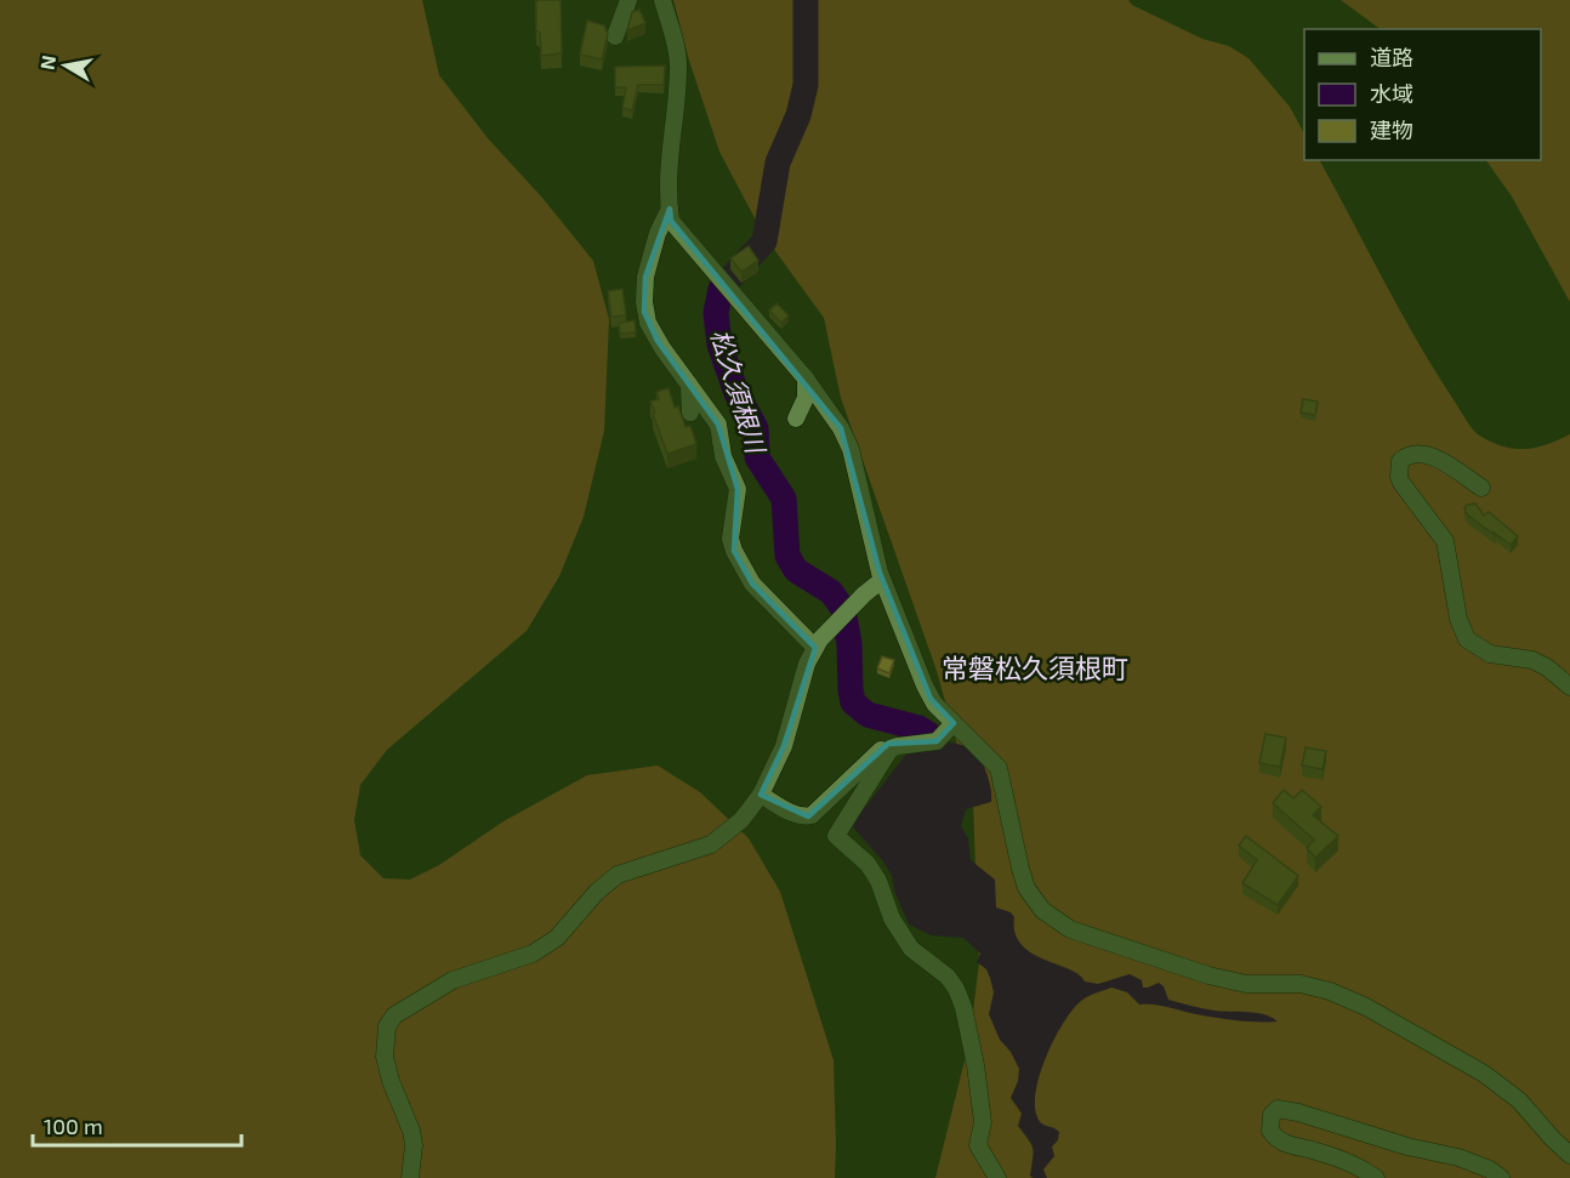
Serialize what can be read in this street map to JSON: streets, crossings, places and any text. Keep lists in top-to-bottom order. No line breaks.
{"districts":["常磐松久須根町"],"water":["松久須根川"],"legend":["道路","水域","建物"],"scale_bar":"100 m","north":"left"}
